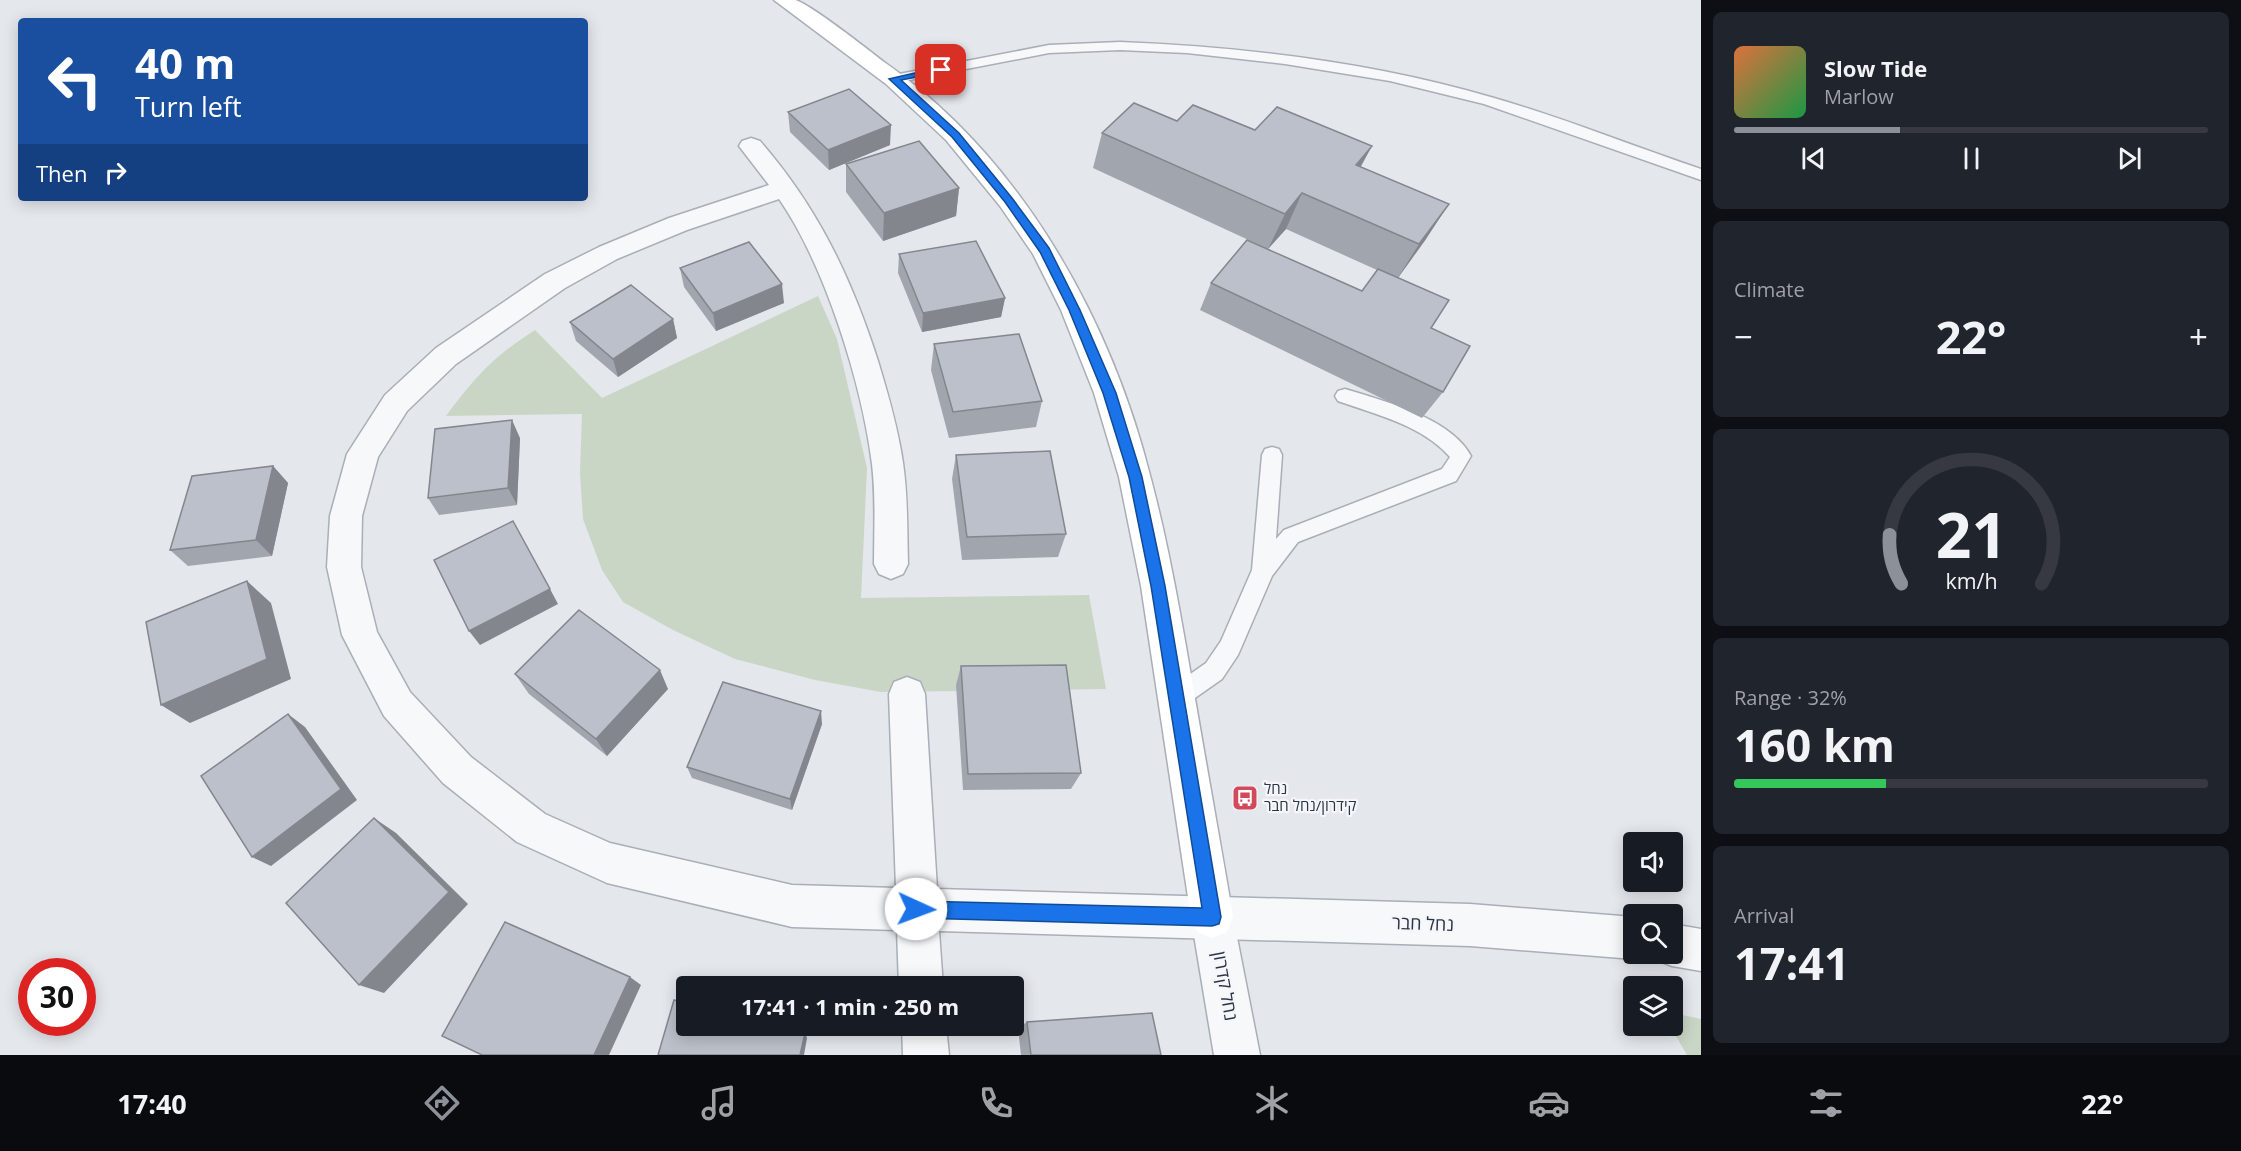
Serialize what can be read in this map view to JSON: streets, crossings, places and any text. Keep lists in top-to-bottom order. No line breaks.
{"streets":{"street":["נחל חבר","נחל קדרון"]},"crossings":[["נחל חבר","נחל קדרון"]],"places":{"bus stop":["נחל קידרון/נחל חבר"]},"page":{"turn":["40 m","Turn left"],"song":["Slow Tide","Marlow"],"then":"Then","tile":["Climate",["Range · 32%","160 km"],["Arrival","17:41"]],"heat":["−","22°","+"],"limit":"30","trip":"17:41 · 1 min · 250 m","tabs":["17:40","22°"],"gauge":["21","km/h"]}}
